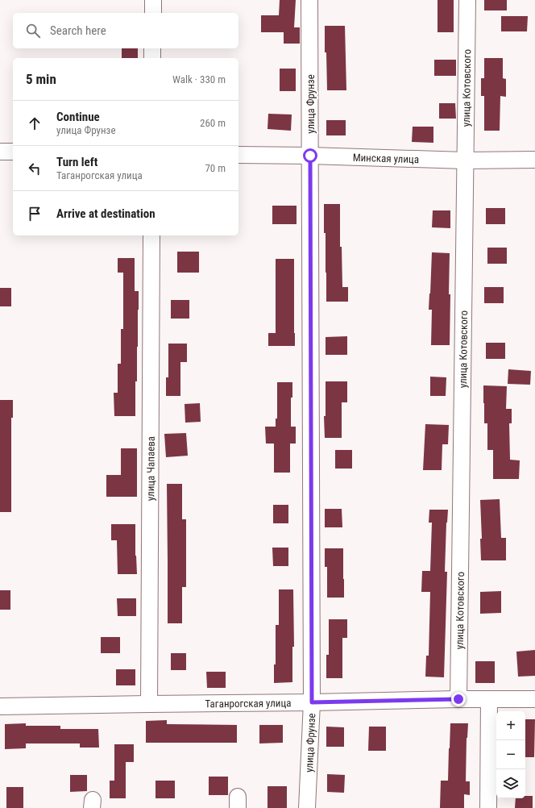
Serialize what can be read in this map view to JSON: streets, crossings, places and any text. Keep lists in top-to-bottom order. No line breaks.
{"streets":{"street":["улица Котовского","улица Фрунзе","Минская улица","улица Чапаева","Таганрогская улица"]},"crossings":[["улица Котовского","Минская улица"],["улица Котовского","Таганрогская улица"],["улица Фрунзе","Минская улица"],["улица Фрунзе","Таганрогская улица"],["улица Чапаева","Таганрогская улица"]],"page":{"search":"Search here","heading":["5 min","Walk · 330 m"],"list":[["Continue","улица Фрунзе","260 m"],["Turn left","Таганрогская улица","70 m"],"Arrive at destination"],"map_buttons":["+","−"]}}
